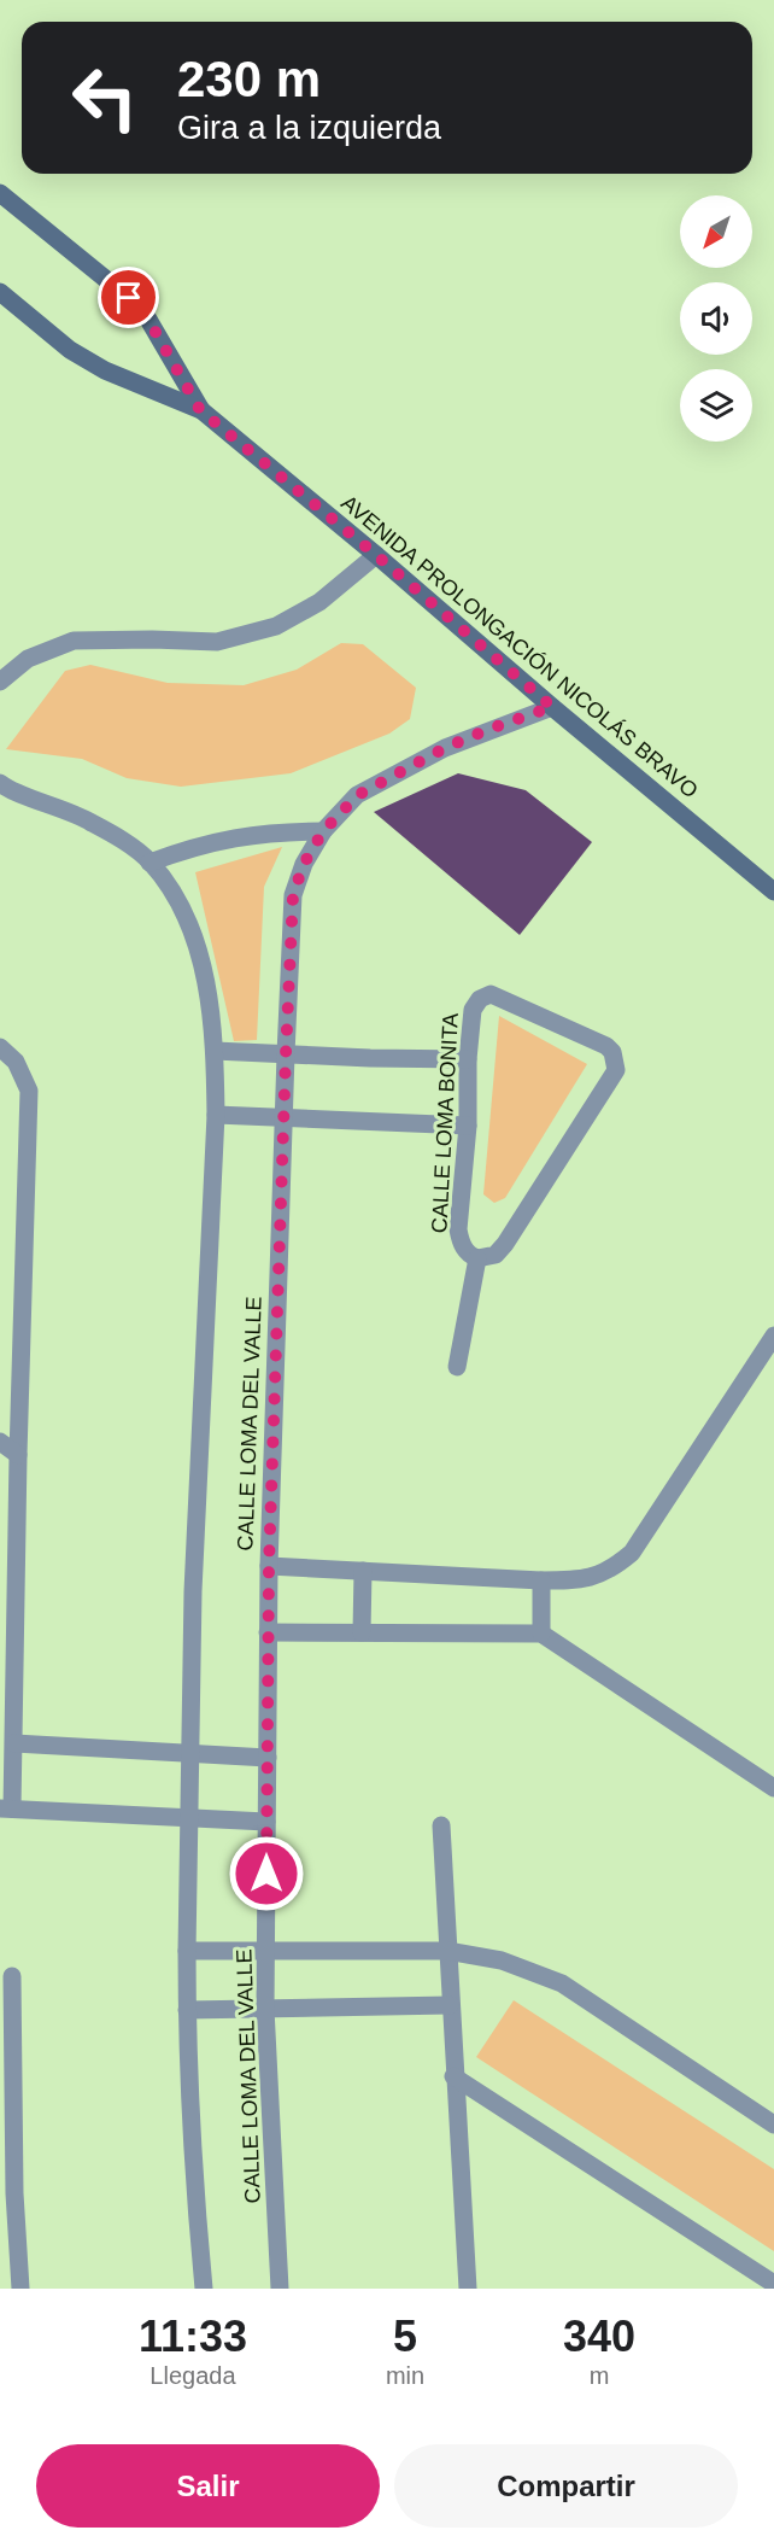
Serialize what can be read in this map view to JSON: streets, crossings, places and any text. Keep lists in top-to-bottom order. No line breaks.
{"streets":{"main road":["AVENIDA PROLONGACIÓN NICOLÁS BRAVO"],"street":["CALLE LOMA BONITA","CALLE LOMA DEL VALLE"]},"crossings":[["AVENIDA PROLONGACIÓN NICOLÁS BRAVO","CALLE LOMA DEL VALLE"]],"north":"bottom left","page":{"turn":["230 m","Gira a la izquierda"],"eta":["11:33","Llegada","5","min","340","m"],"buttons":["Salir","Compartir"]}}
